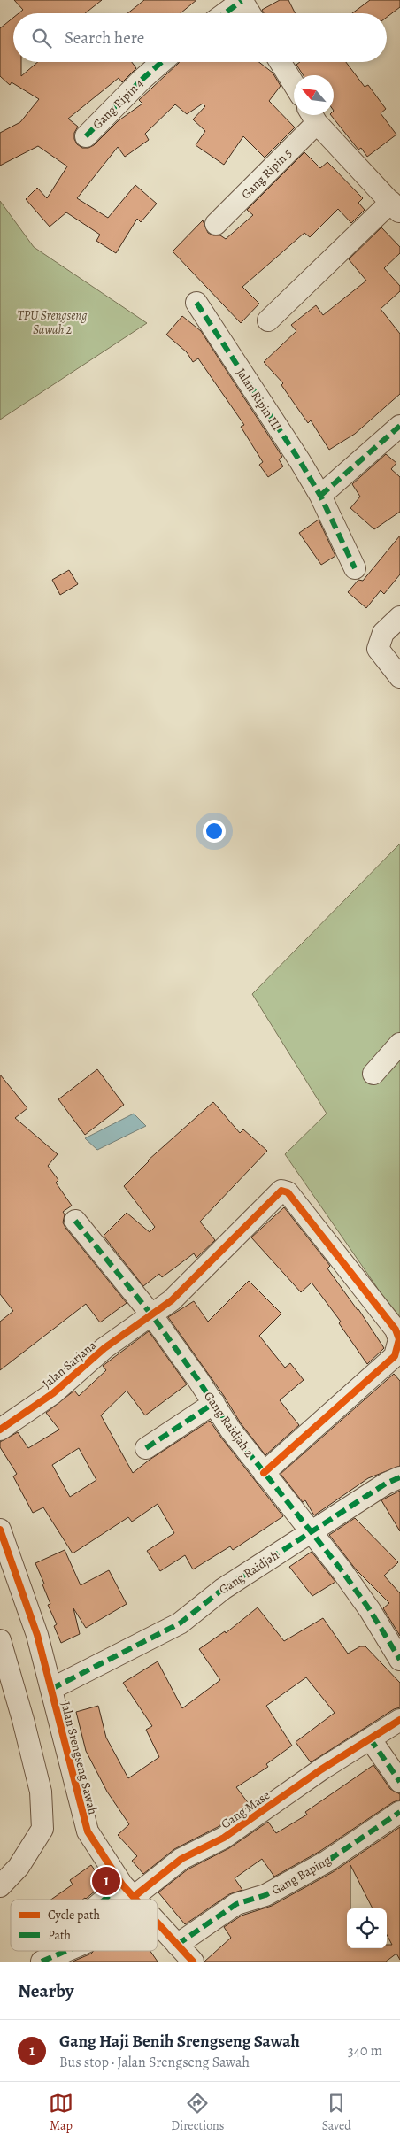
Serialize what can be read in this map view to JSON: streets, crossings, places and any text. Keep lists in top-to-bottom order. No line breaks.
{"streets":{"street":["Gang Ripin 4","Gang Ripin 5","Jalan Ripin III","Jalan Sarjana","Gang Raidjah 2","Gang Raidjah","Jalan Srengseng Sawah","Gang Mase","Gang Baping"]},"crossings":[["Jalan Sarjana","Gang Raidjah 2"],["Gang Raidjah 2","Gang Raidjah"],["Gang Raidjah","Jalan Srengseng Sawah"],["Jalan Srengseng Sawah","Gang Mase"],["Jalan Srengseng Sawah","Gang Baping"]],"parks":["TPU Srengseng Sawah 2"],"legend":["Cycle path","Path"],"north":"top left","page":{"search":"Search here","pins":"1","heading":"Nearby","list":[{"mark":"1","name":"Gang Haji Benih Srengseng Sawah","note":"Bus stop · Jalan Srengseng Sawah","value":"340 m"}],"nav":["Map","Directions","Saved"]}}
